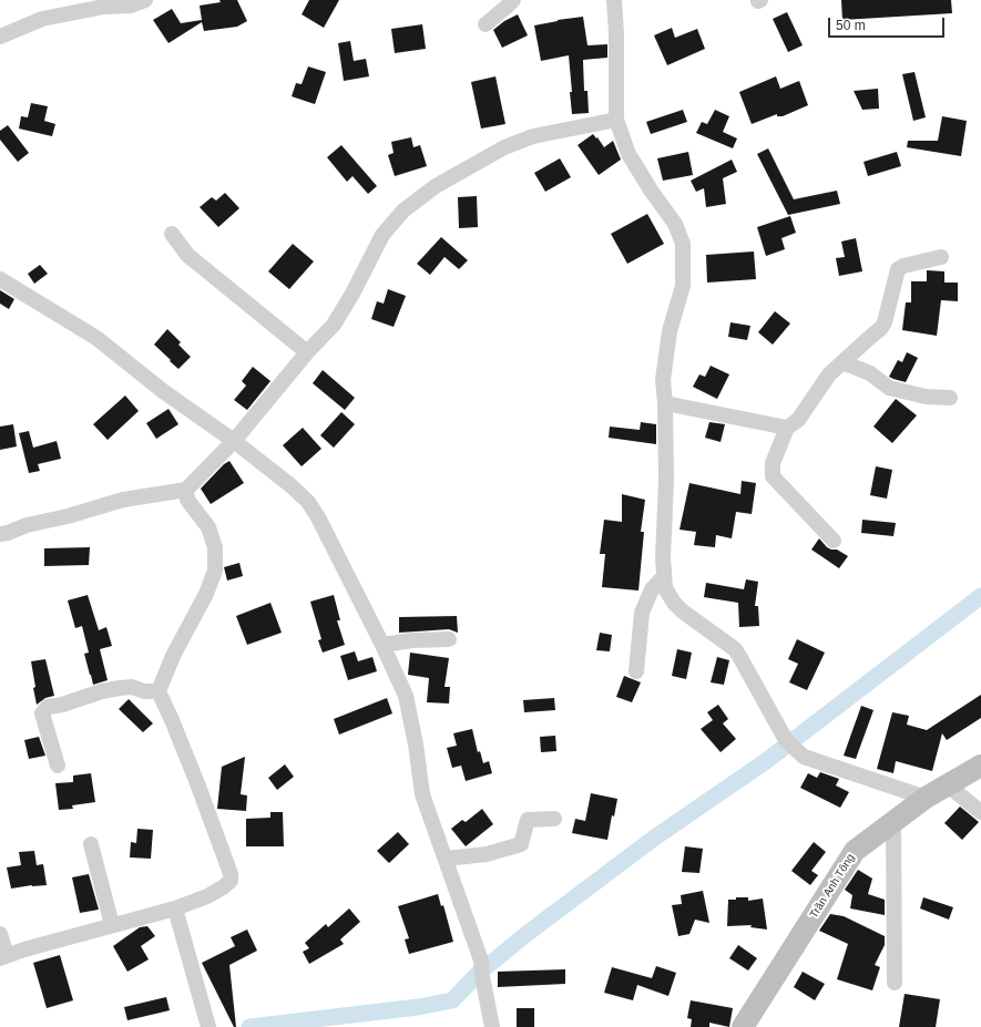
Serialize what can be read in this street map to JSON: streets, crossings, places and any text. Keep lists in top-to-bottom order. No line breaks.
{"streets":{"street":["Trần Anh Tông"]},"scale_bar":"50 m"}
